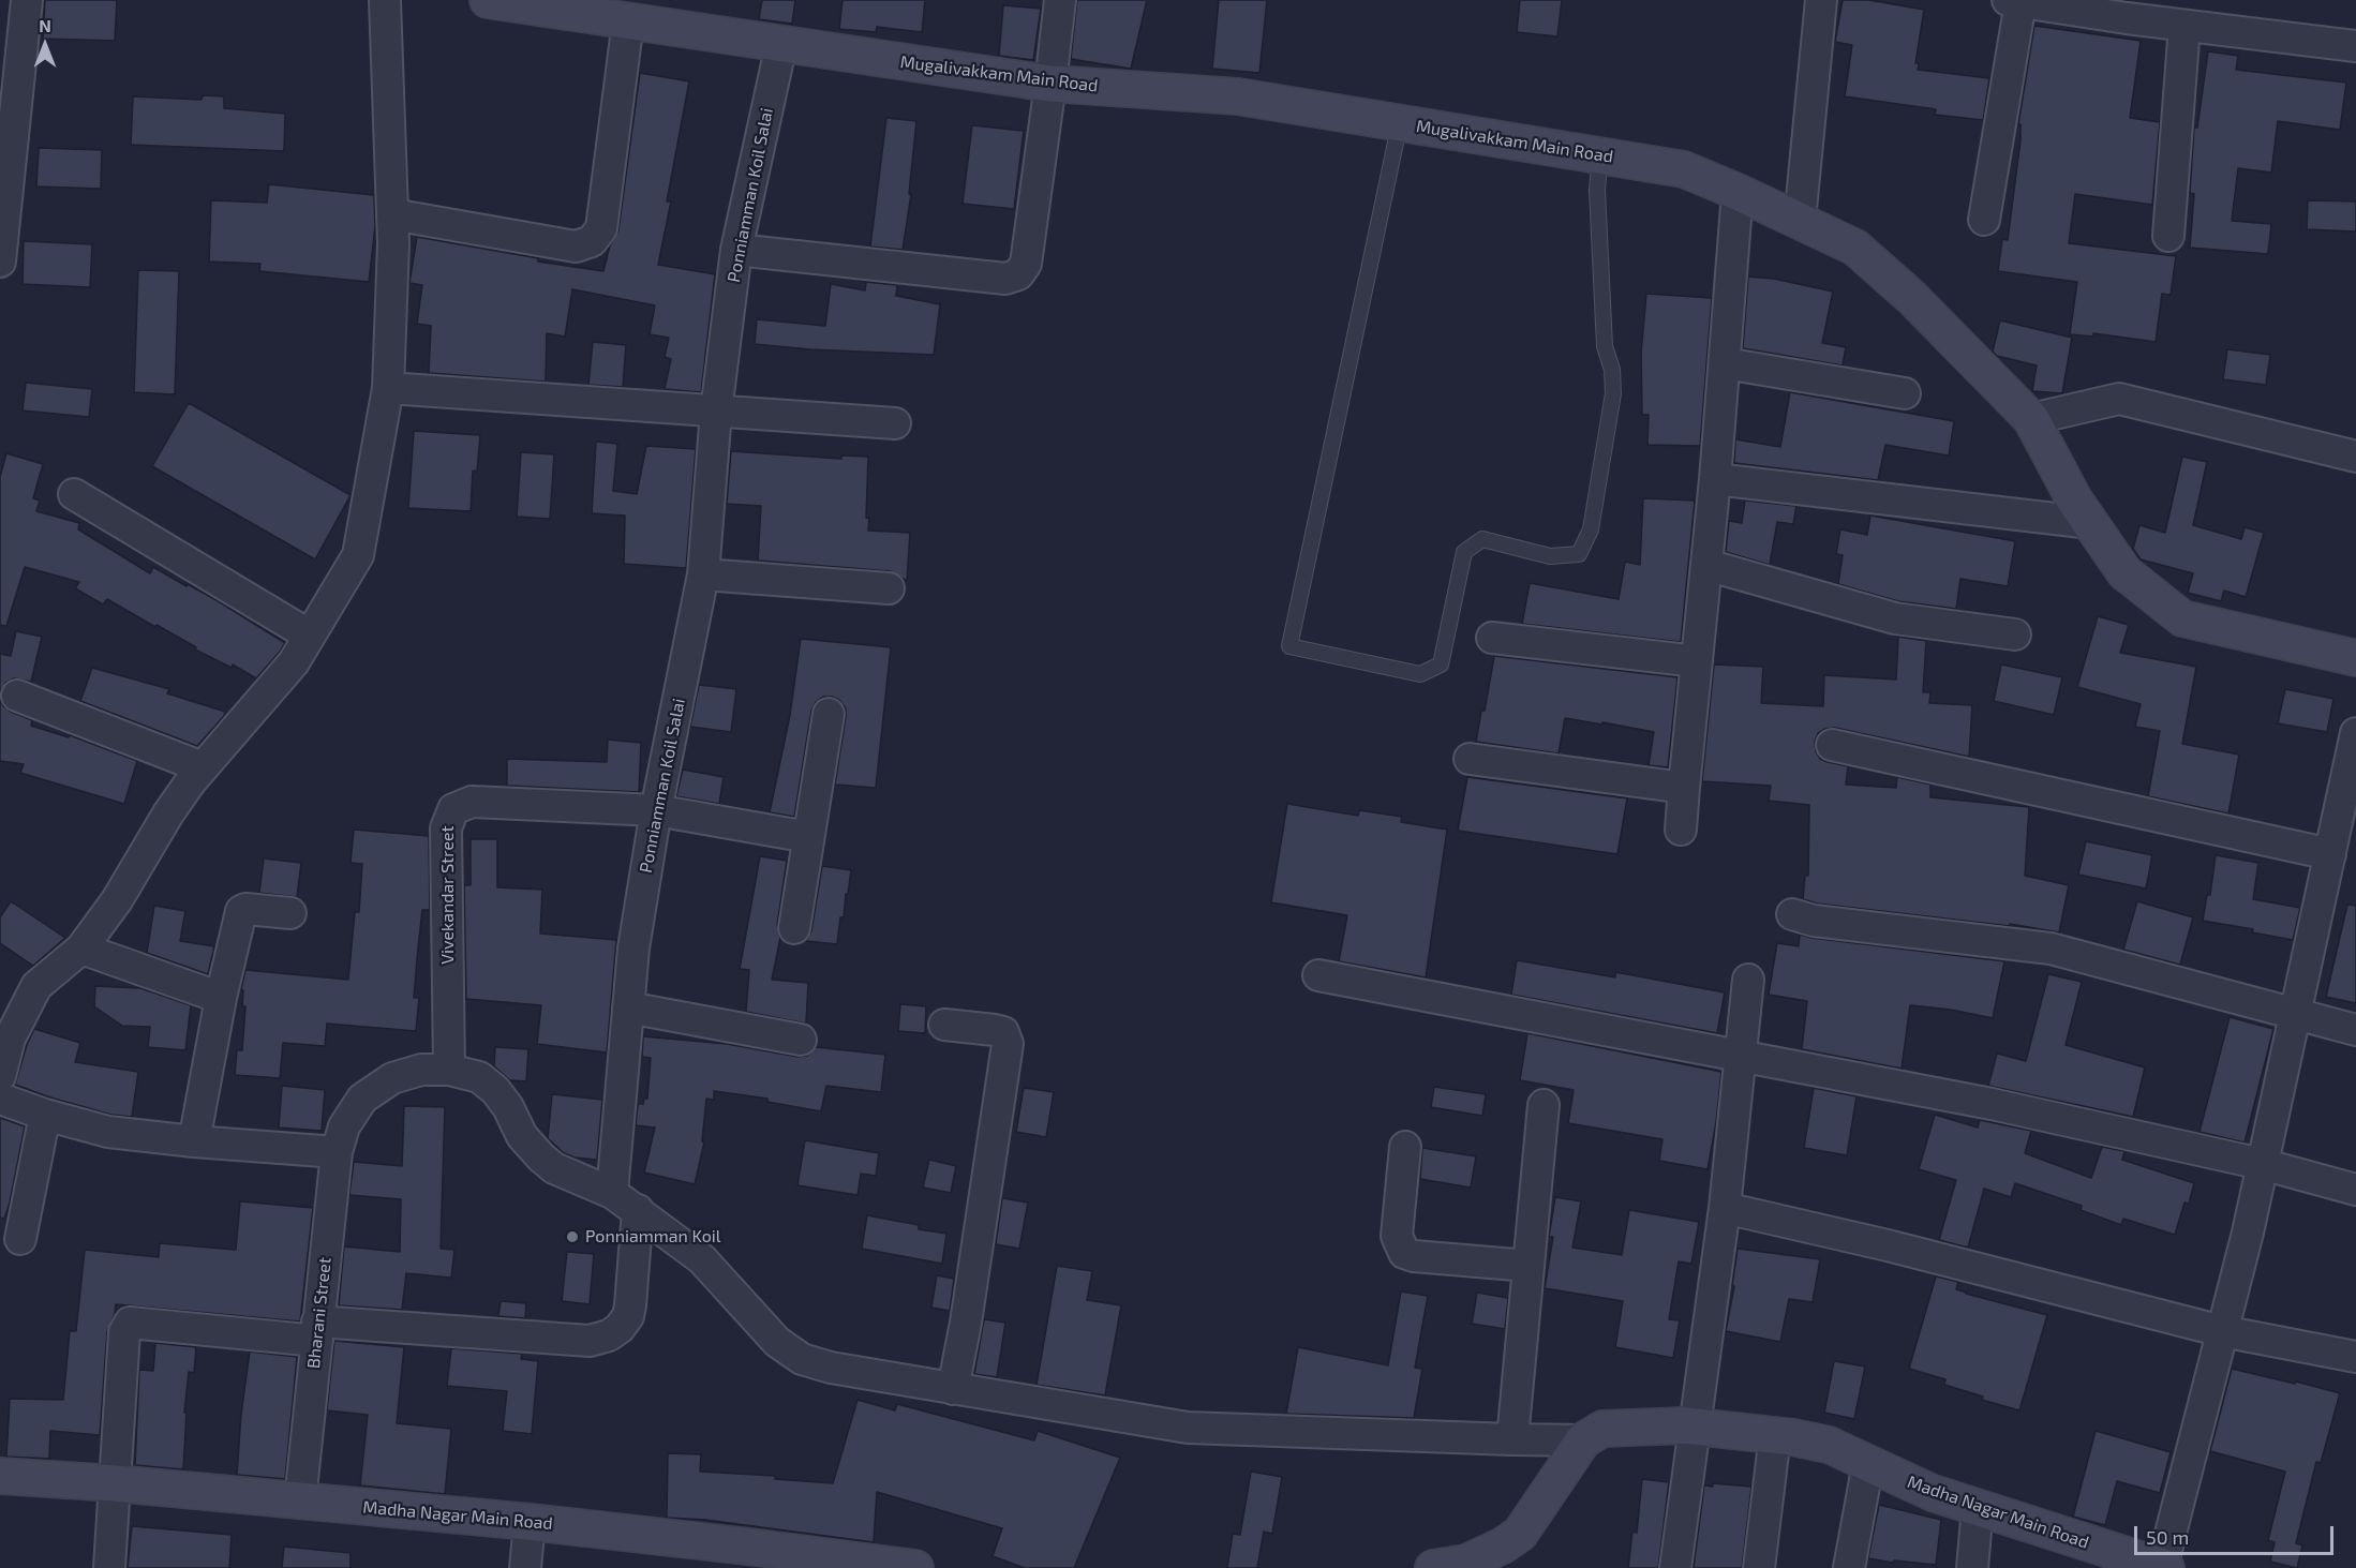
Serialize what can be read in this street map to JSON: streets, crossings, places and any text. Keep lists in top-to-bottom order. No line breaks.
{"streets":{"street":["Mugalivakkam Main Road","Ponniamman Koil Salai","Vivekandar Street","Bharani Street","Madha Nagar Main Road"]},"crossings":[["Mugalivakkam Main Road","Ponniamman Koil Salai"],["Ponniamman Koil Salai","Vivekandar Street"],["Bharani Street","Madha Nagar Main Road"]],"places":["Ponniamman Koil"],"scale_bar":"50 m","north":"top"}
